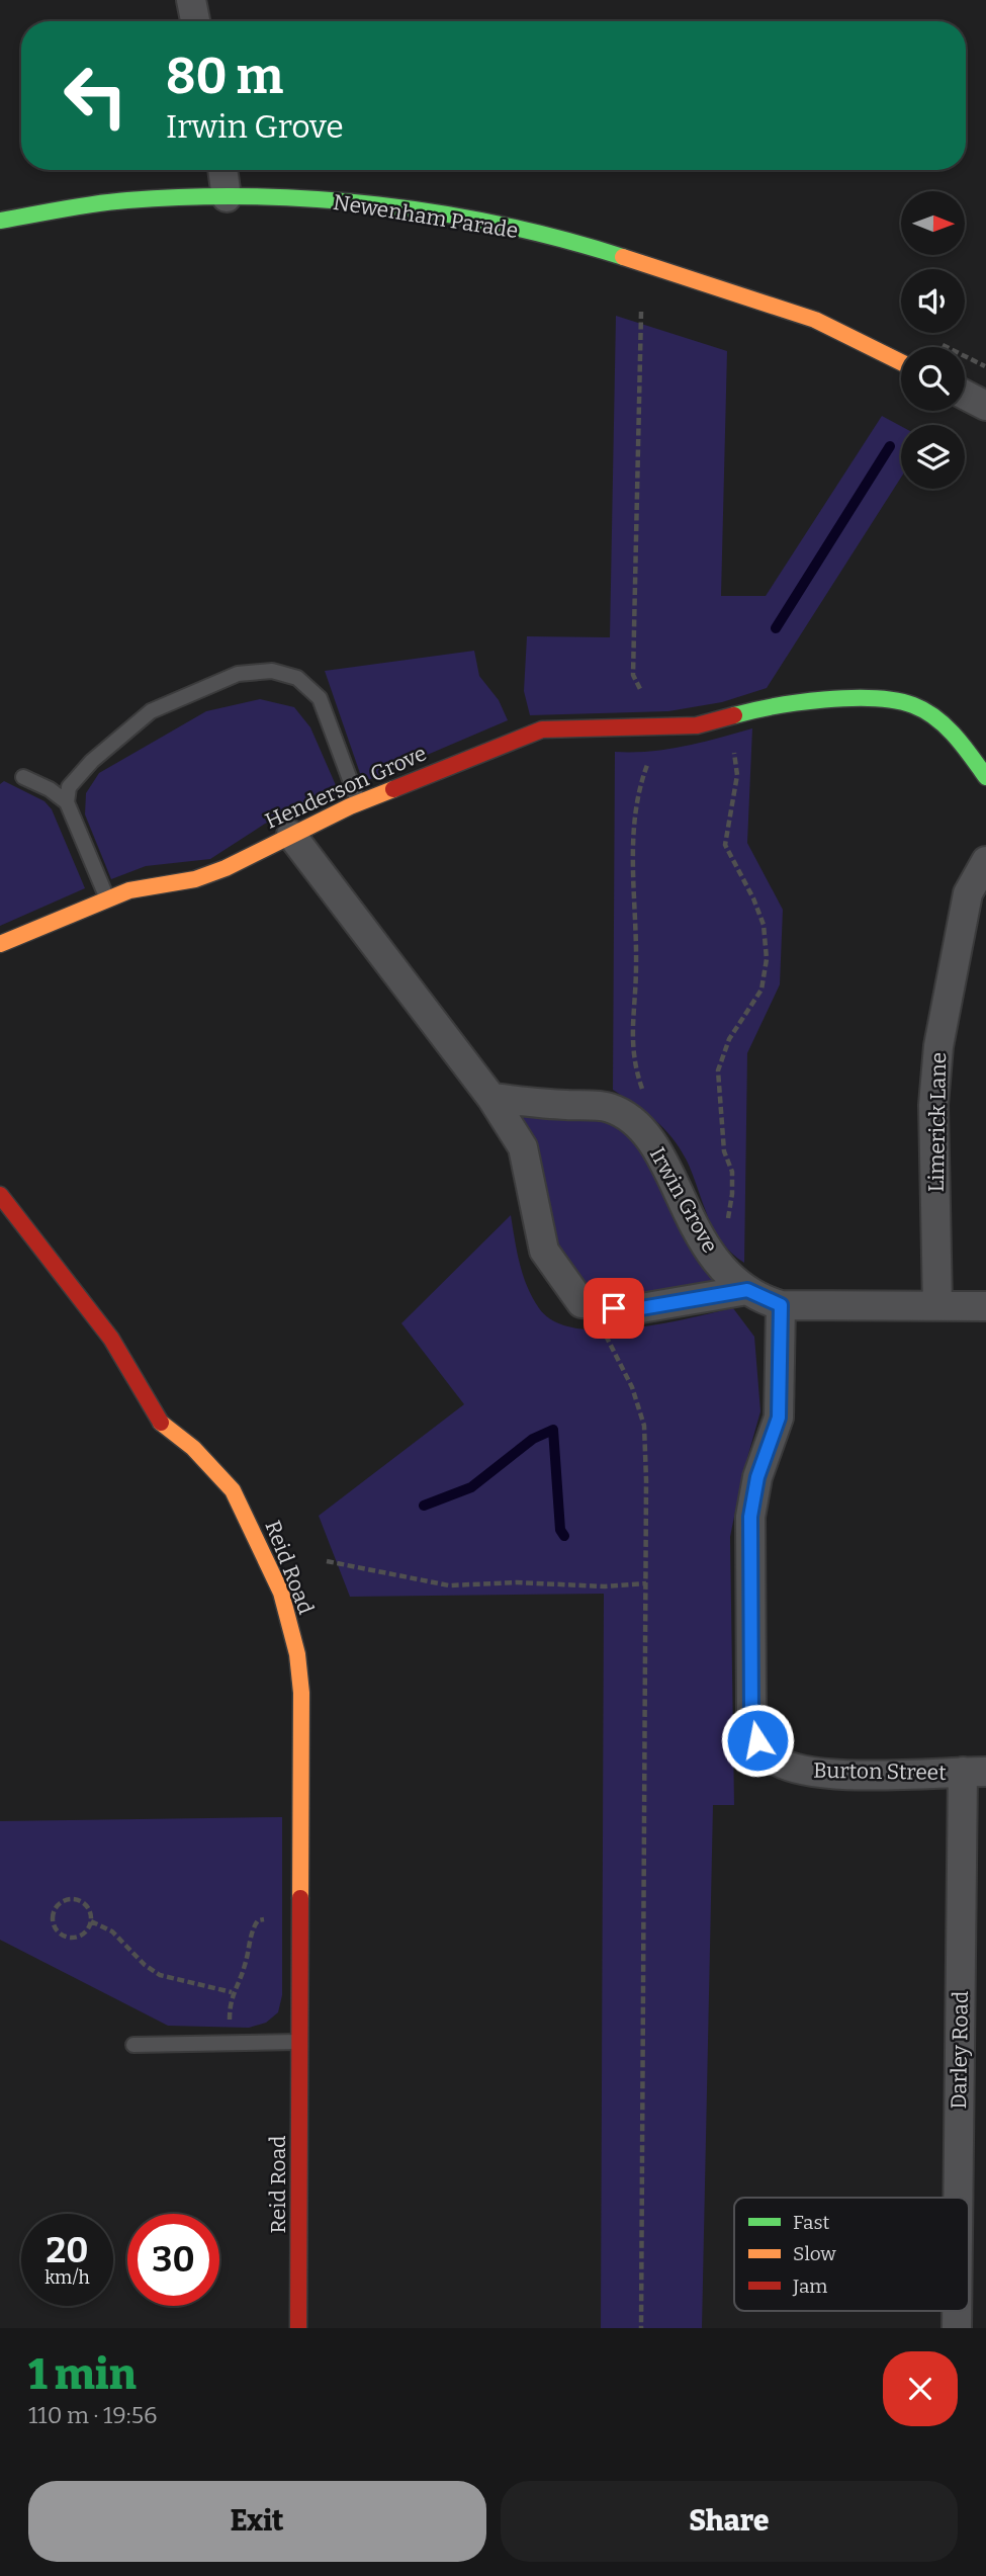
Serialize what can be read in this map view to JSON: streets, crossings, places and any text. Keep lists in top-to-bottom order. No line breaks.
{"streets":{"street":["Newenham Parade","Henderson Grove","Limerick Lane","Irwin Grove","Reid Road","Burton Street","Darley Road"]},"crossings":[["Limerick Lane","Irwin Grove"],["Irwin Grove","Burton Street"],["Burton Street","Darley Road"]],"legend":["Fast","Slow","Jam"],"north":"right","page":{"turn":["80 m","Irwin Grove"],"speed":"20 km/h","limit":"30","heading":["1 min","110 m · 19:56"],"buttons":["Exit","Share"]}}
